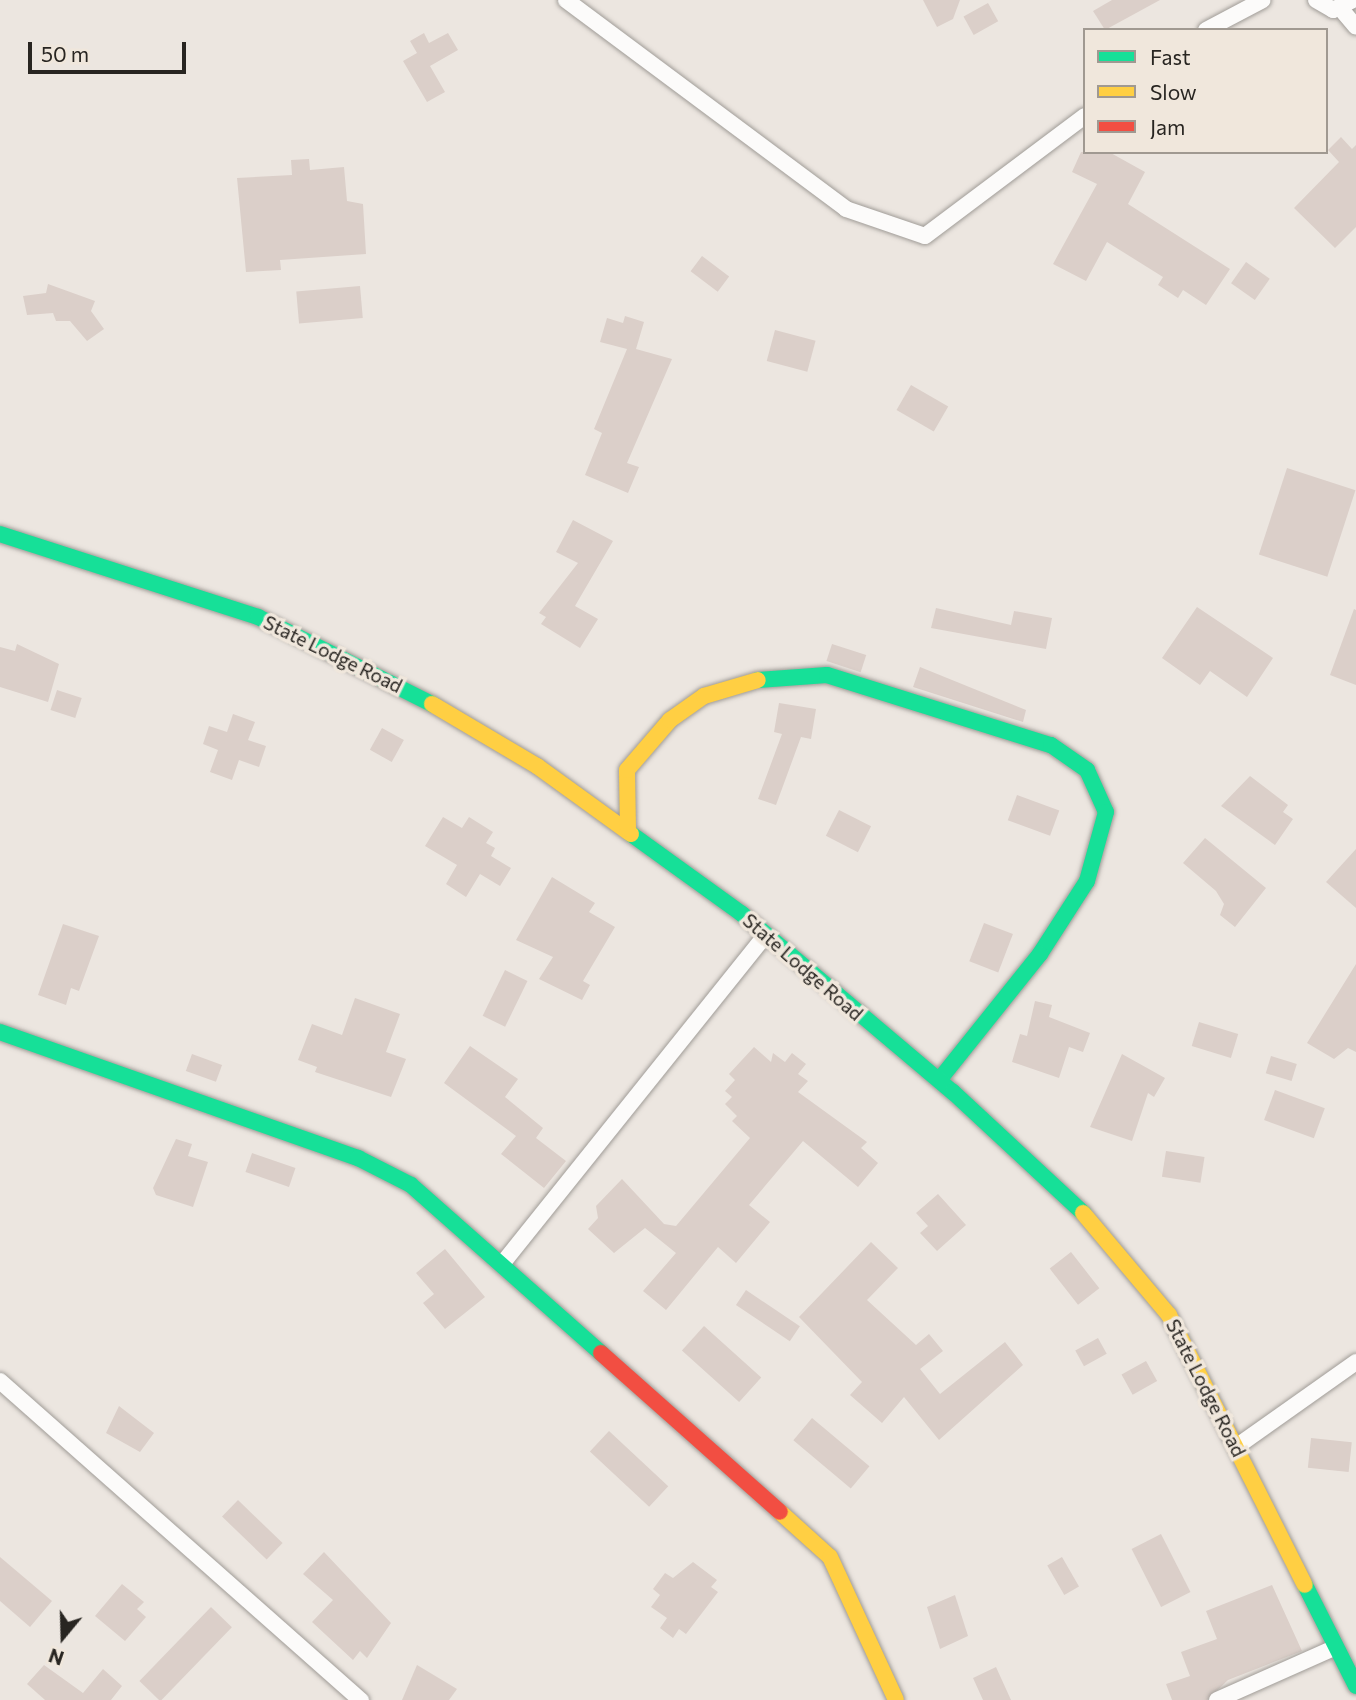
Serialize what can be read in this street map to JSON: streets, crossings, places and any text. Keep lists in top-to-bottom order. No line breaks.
{"streets":{"street":["State Lodge Road"]},"legend":["Fast","Slow","Jam"],"scale_bar":"50 m","north":"bottom"}
